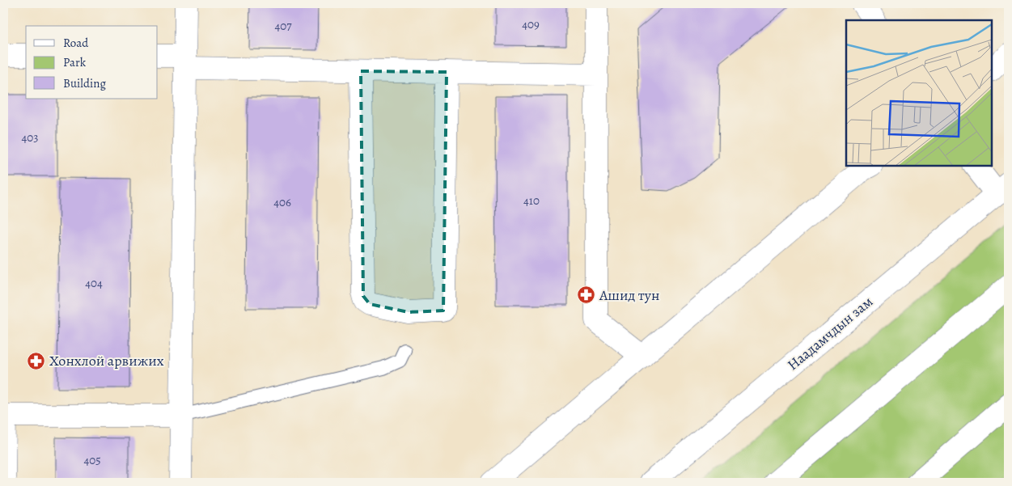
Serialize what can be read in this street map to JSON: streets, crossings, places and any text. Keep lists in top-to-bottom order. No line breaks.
{"streets":{"main road":["Наадамчдын зам"]},"places":{"pharmacy":["Ашид тун","Хонхлой арвижих"]},"house_numbers":["409","407","403","410","406","404","405"],"legend":["Road","Park","Building"]}
